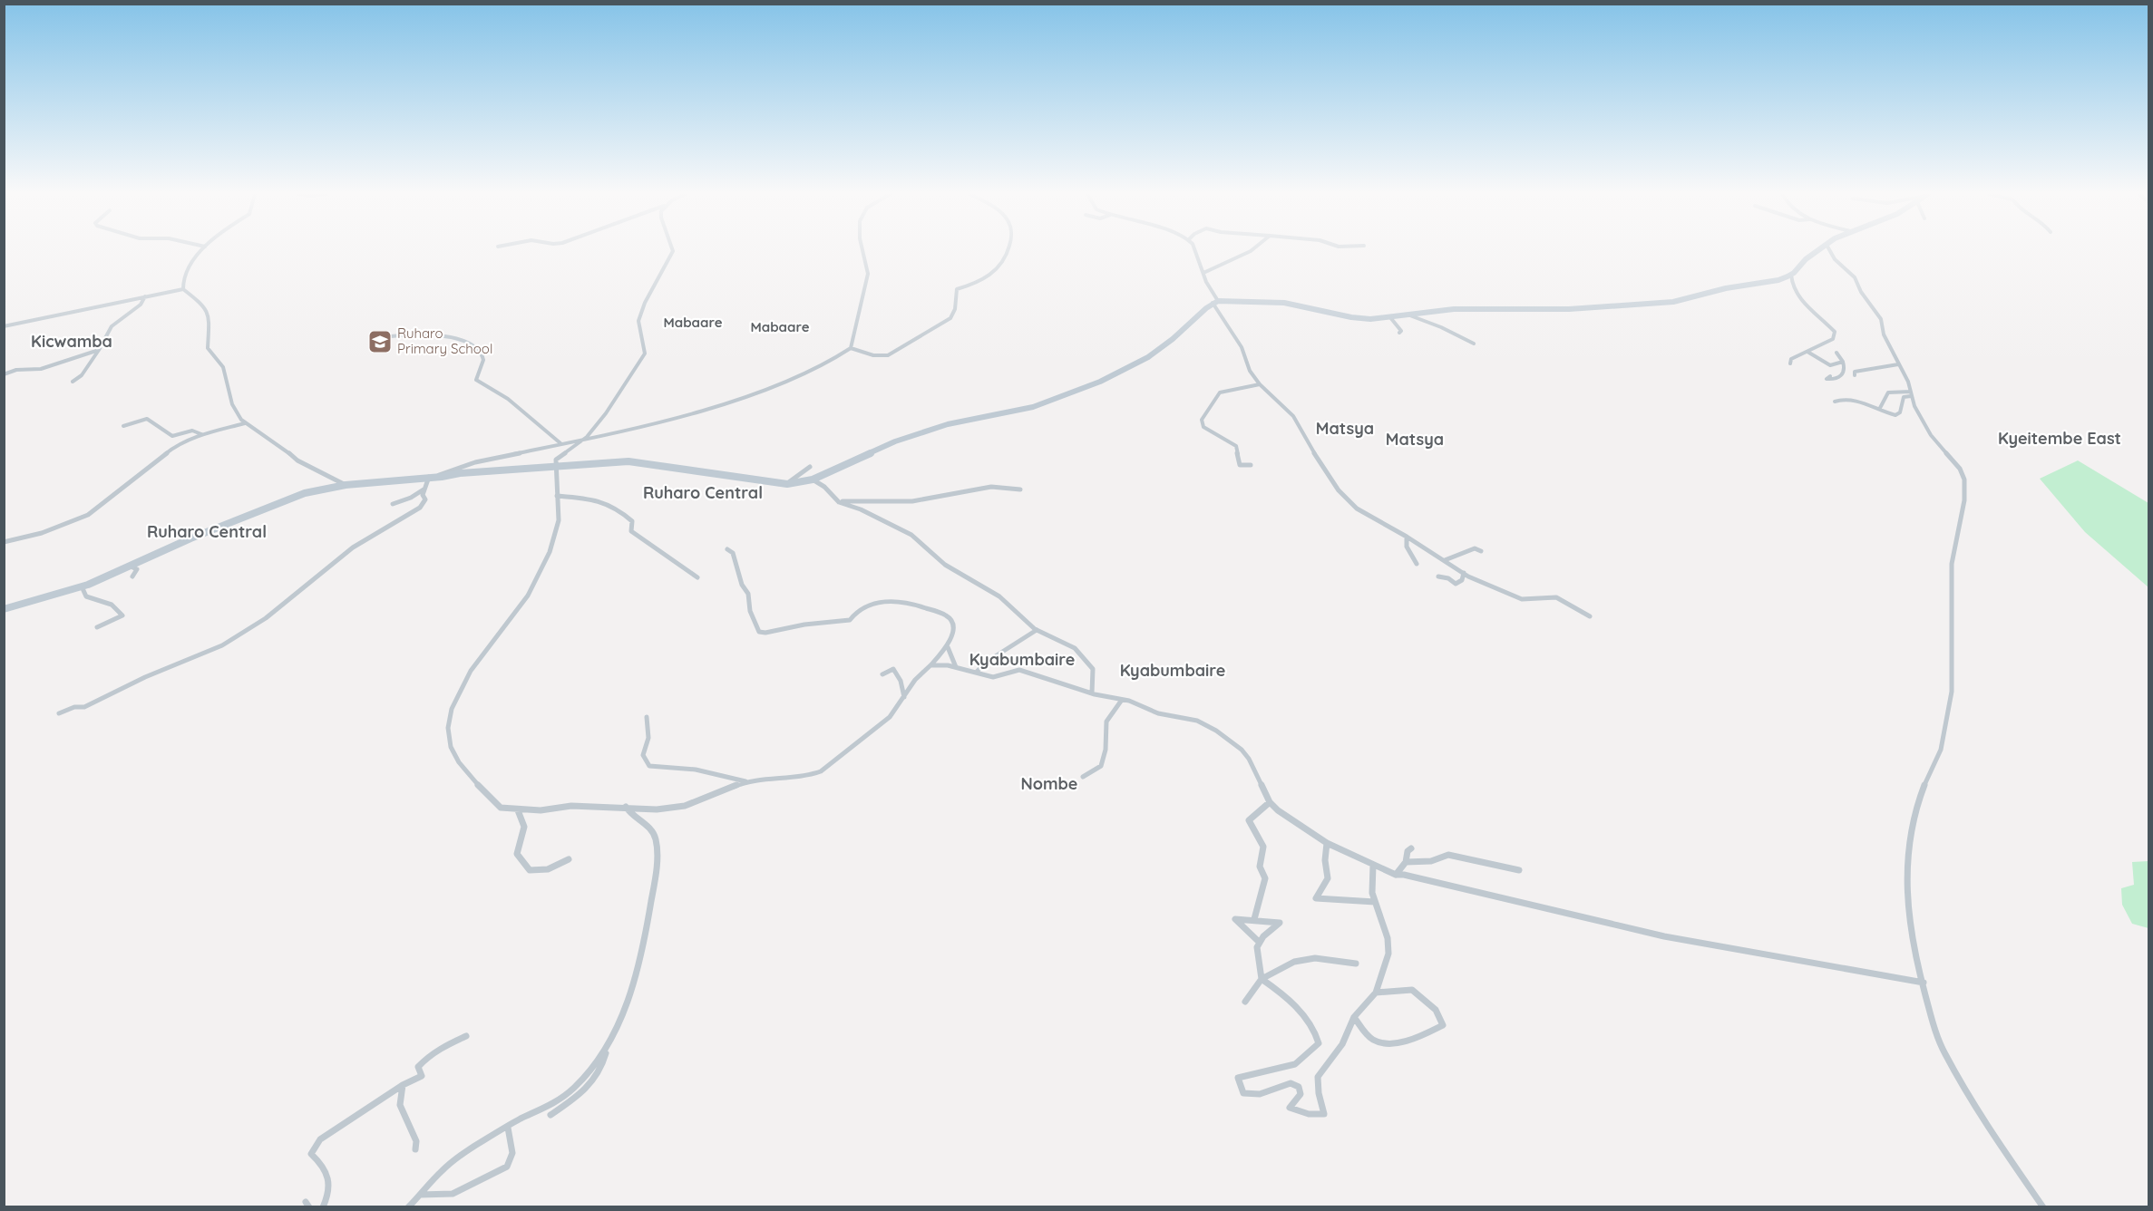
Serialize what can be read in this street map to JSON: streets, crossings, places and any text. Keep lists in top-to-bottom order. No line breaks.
{"districts":["Mabaare","Mabaare","Kicwamba","Matsya","Kyeitembe East","Matsya","Ruharo Central","Ruharo Central","Kyabumbaire","Kyabumbaire","Nombe"],"places":{"school or university":["Ruharo Primary School"]}}
